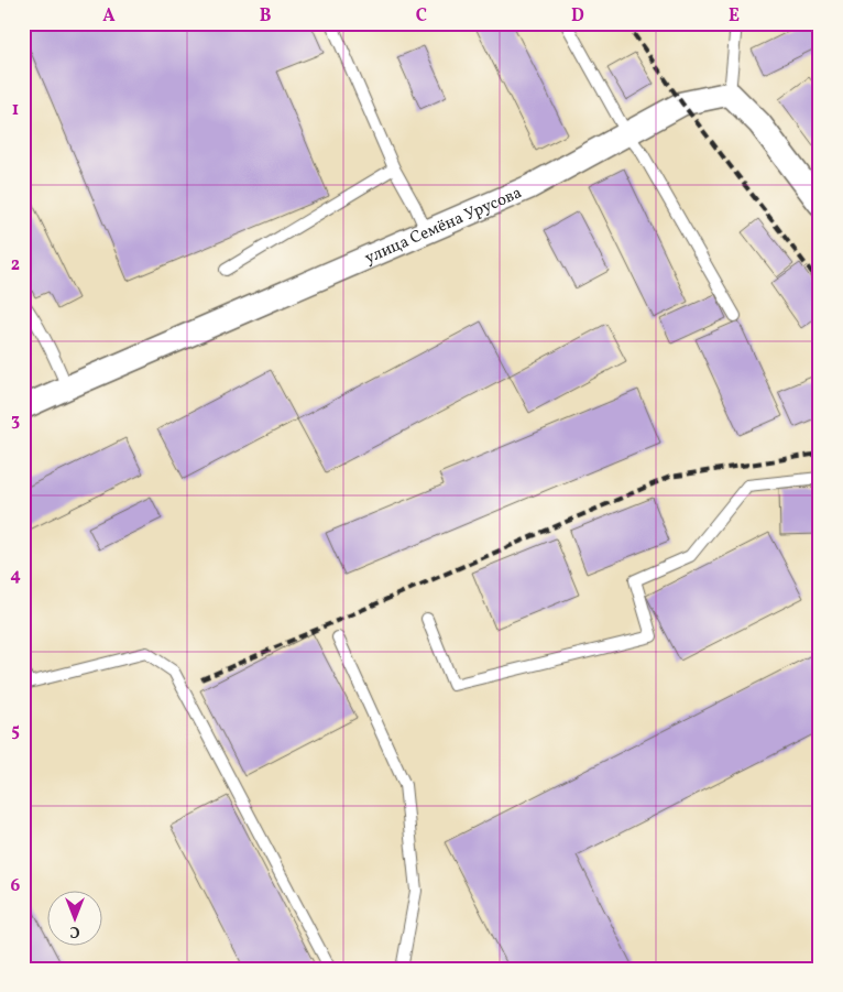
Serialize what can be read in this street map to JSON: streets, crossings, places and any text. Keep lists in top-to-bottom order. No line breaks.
{"streets":{"street":["улица Семёна Урусова"]},"north":"bottom","grid":{"columns":["A","B","C","D","E"],"rows":["1","2","3","4","5","6"]}}
